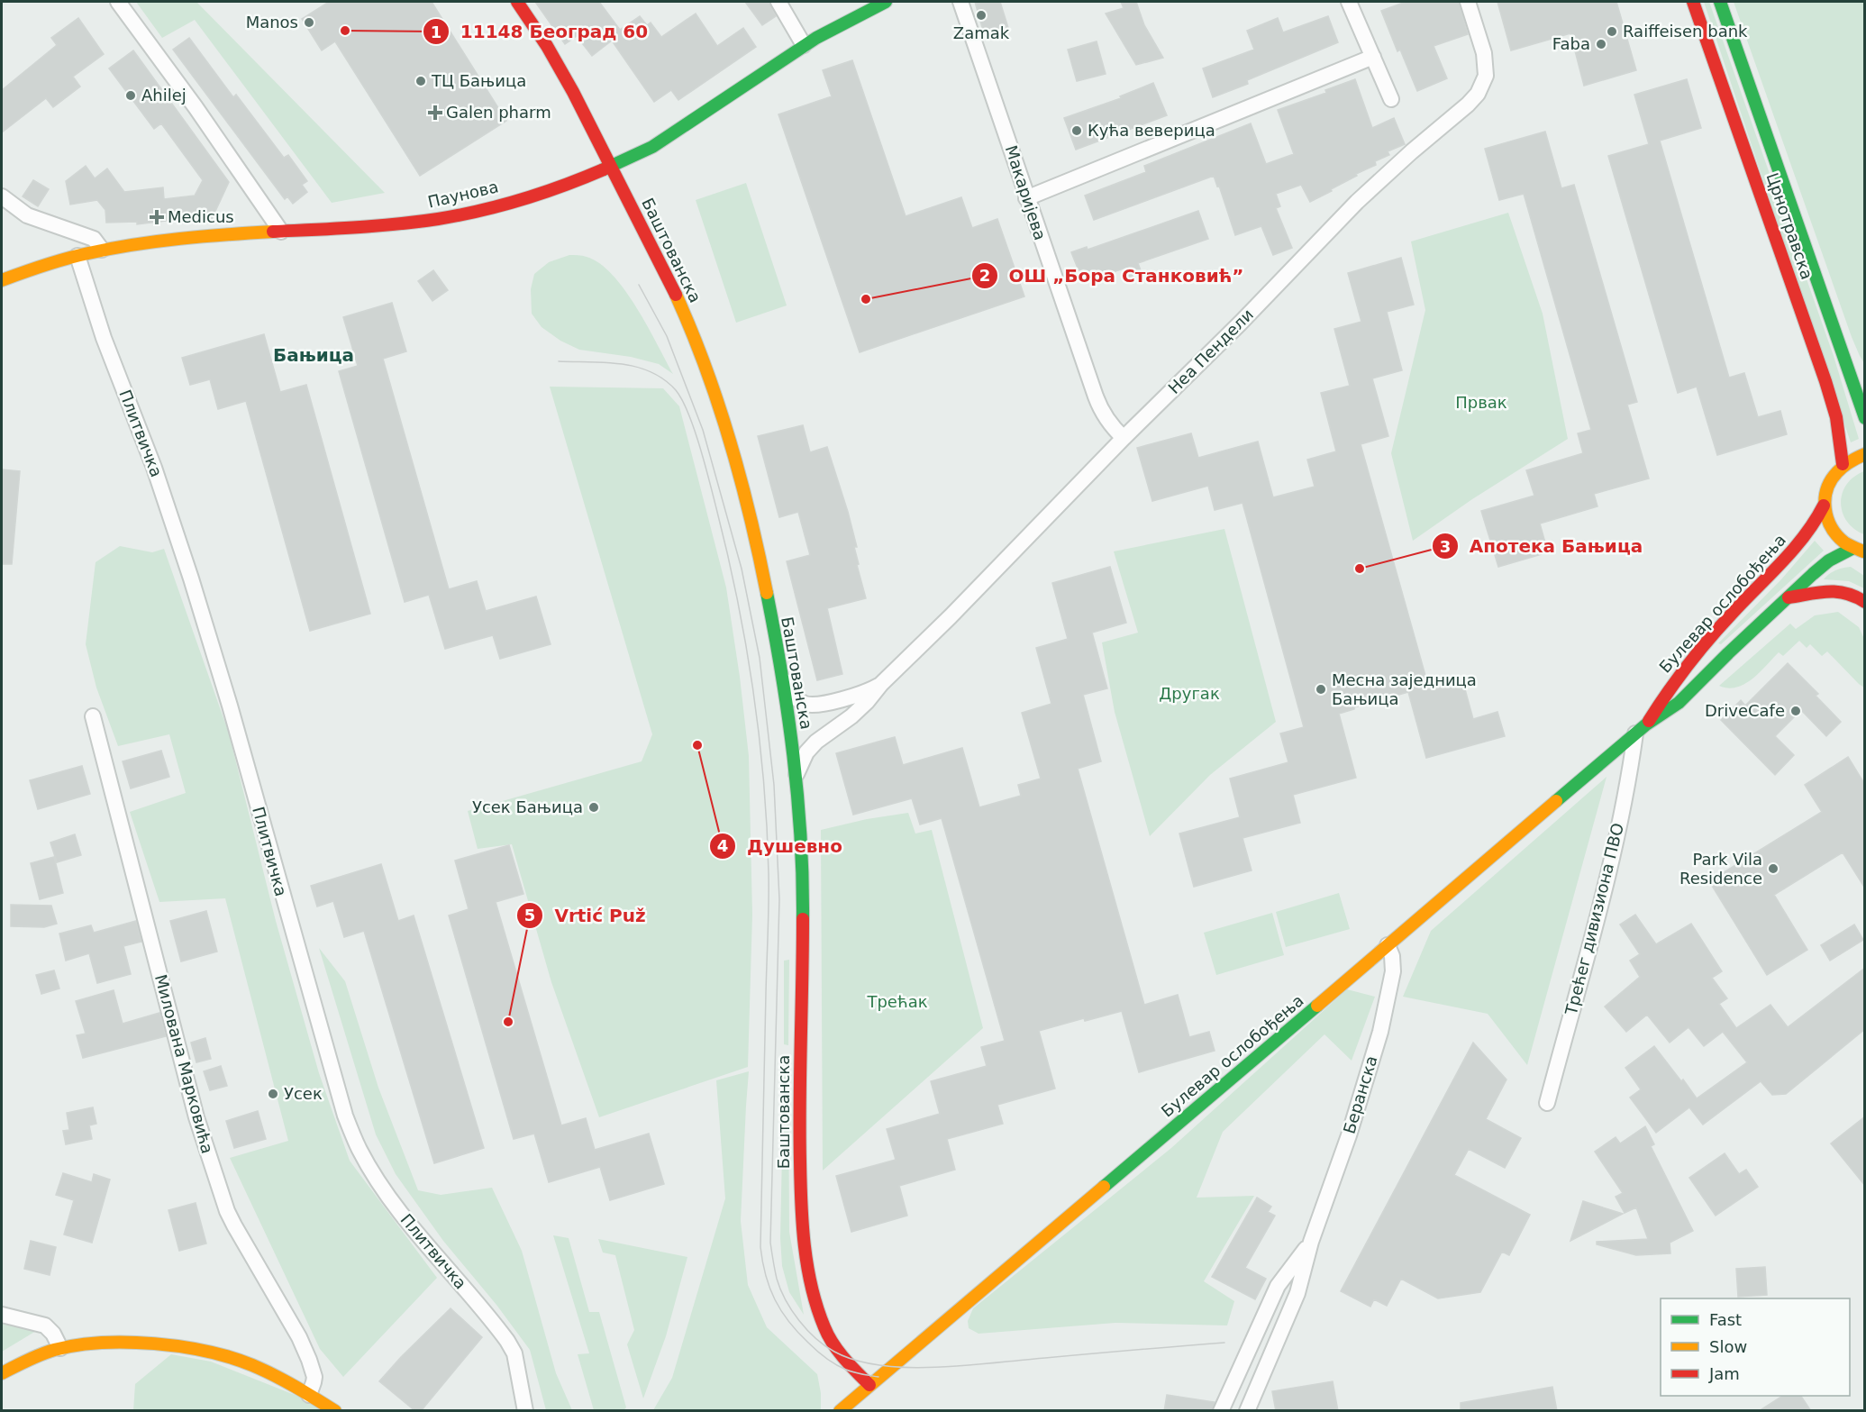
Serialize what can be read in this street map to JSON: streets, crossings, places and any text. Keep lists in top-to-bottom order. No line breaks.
{"streets":{"main road":["Паунова","Црнотравска","Баштованска","Булевар ослобођења"],"street":["Макаријева","Неа Пендели","Плитвичка","Трећег дивизиона ПВО","Милована Марковића","Беранска"]},"crossings":[["Макаријева","Неа Пендели"],["Паунова","Баштованска"],["Паунова","Плитвичка"],["Баштованска","Неа Пендели"],["Баштованска","Булевар ослобођења"],["Булевар ослобођења","Трећег дивизиона ПВО"],["Булевар ослобођења","Беранска"]],"districts":["Бањица"],"parks":["Првак","Другак","Трећак"],"places":{"other":["Zamak","Manos","11148 Београд 60","Raiffeisen bank","Faba","ТЦ Бањица","Ahilej","Кућа веверица","ОШ „Бора Станковић”","Апотека Бањица","Месна заједница Бањица","DriveCafe","Душевно","Усек Бањица","Park Vila Residence","Vrtić Puž","Усек"],"health":["Galen pharm","Medicus"]},"legend":["Fast","Slow","Jam"]}
